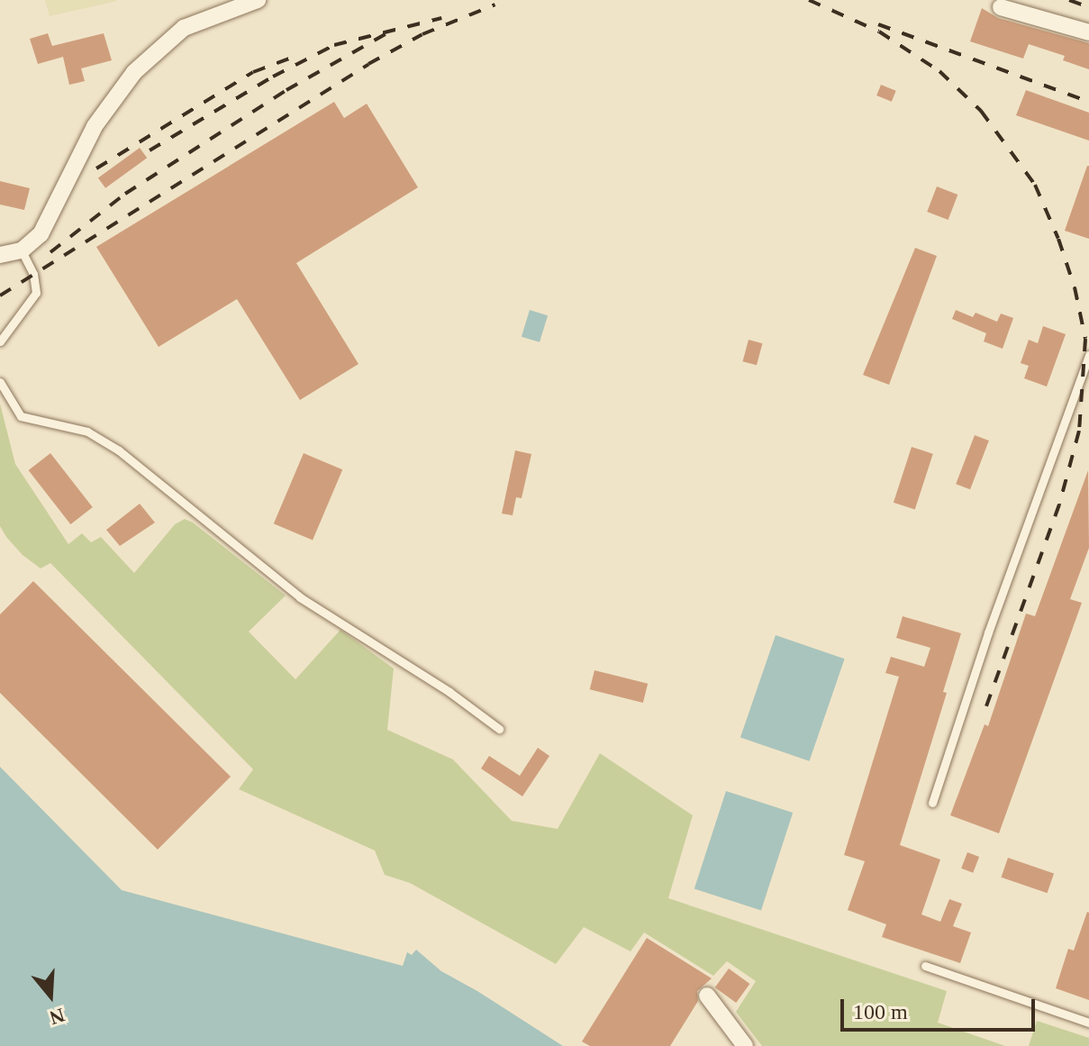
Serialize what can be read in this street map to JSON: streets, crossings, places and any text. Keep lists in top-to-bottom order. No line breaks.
{"scale_bar":"100 m","north":"bottom"}
